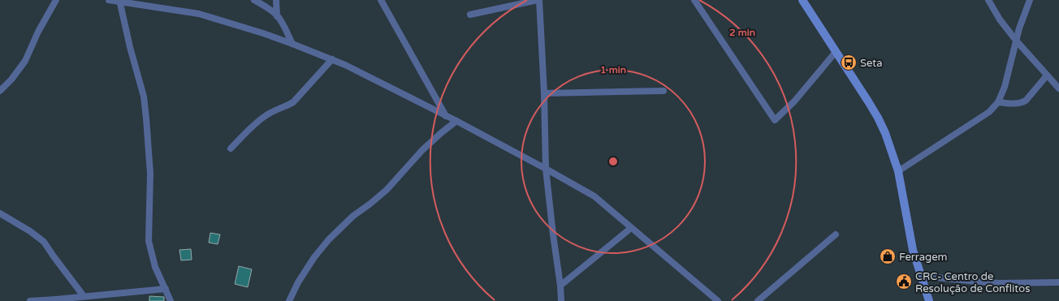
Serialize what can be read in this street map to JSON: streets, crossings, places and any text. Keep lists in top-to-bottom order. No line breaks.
{"places":{"bus stop":["Seta"],"shop":["Ferragem"],"public building":["CRC- Centro de Resolução de Conflitos"]},"rings":["2 min","1 min"]}
